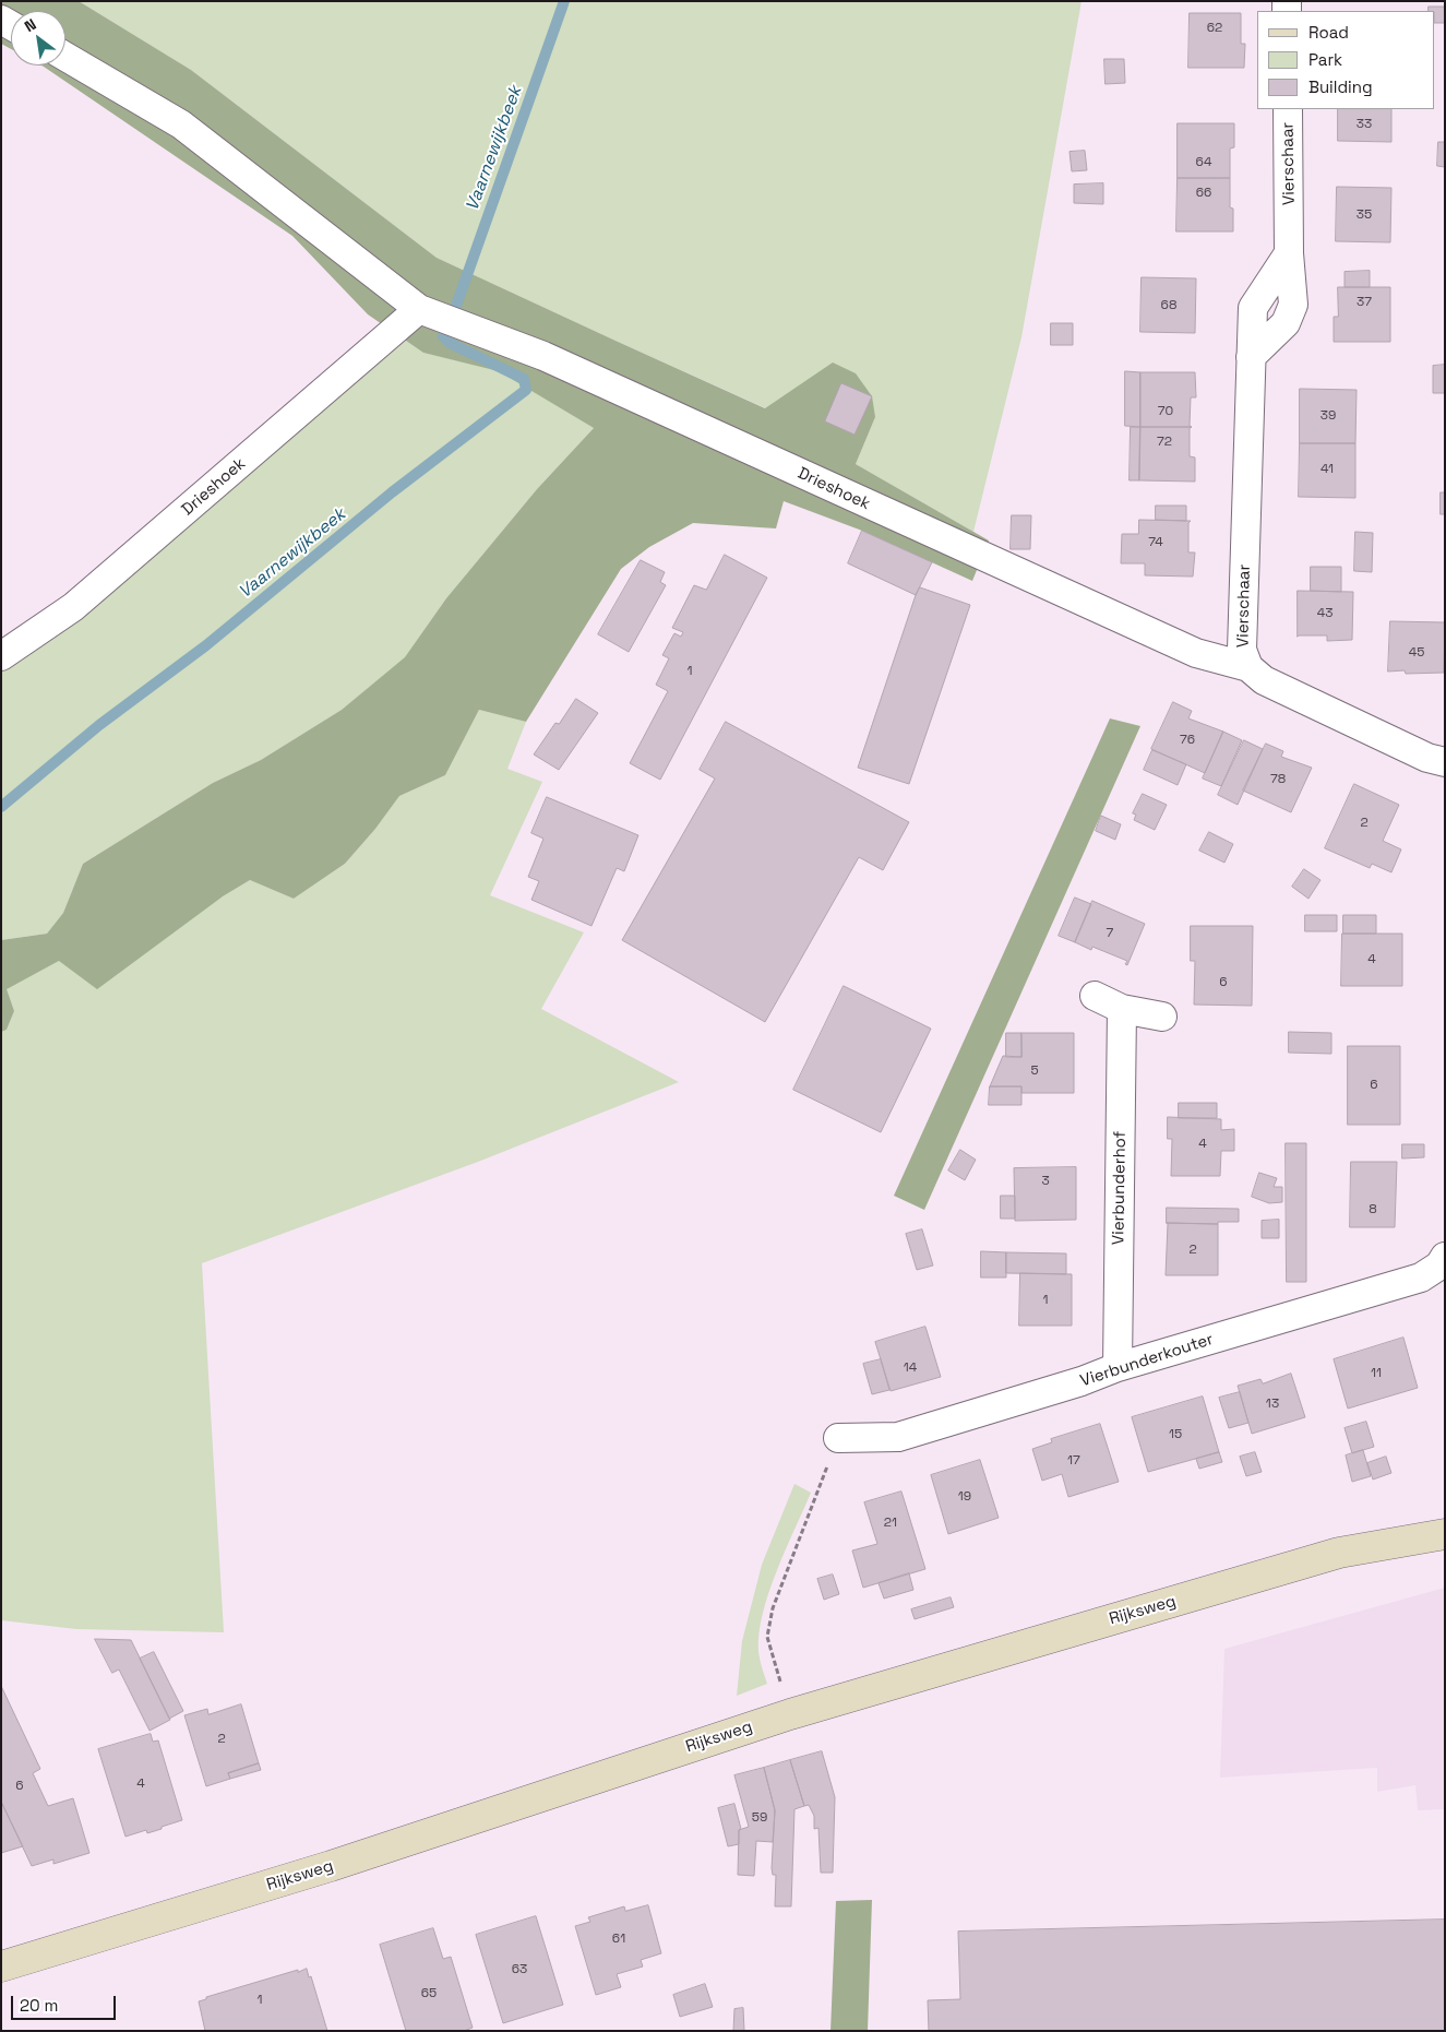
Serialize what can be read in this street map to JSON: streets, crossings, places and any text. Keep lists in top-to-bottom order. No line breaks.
{"streets":{"main road":["Rijksweg"],"street":["Vierschaar","Drieshoek","Vierbunderhof","Vierbunderkouter"]},"crossings":[["Vierschaar","Drieshoek"],["Vierbunderhof","Vierbunderkouter"]],"water":["Vaarnewijkbeek"],"house_numbers":["62","33","64","66","35","37","68","70","39","72","41","74","43","45","1","76","78","2","7","4","6","5","6","4","3","8","2","1","14","11","13","15","17","19","21","2","4","6","59","61","63","65","1"],"legend":["Road","Park","Building"],"scale_bar":"20 m","north":"top left"}
